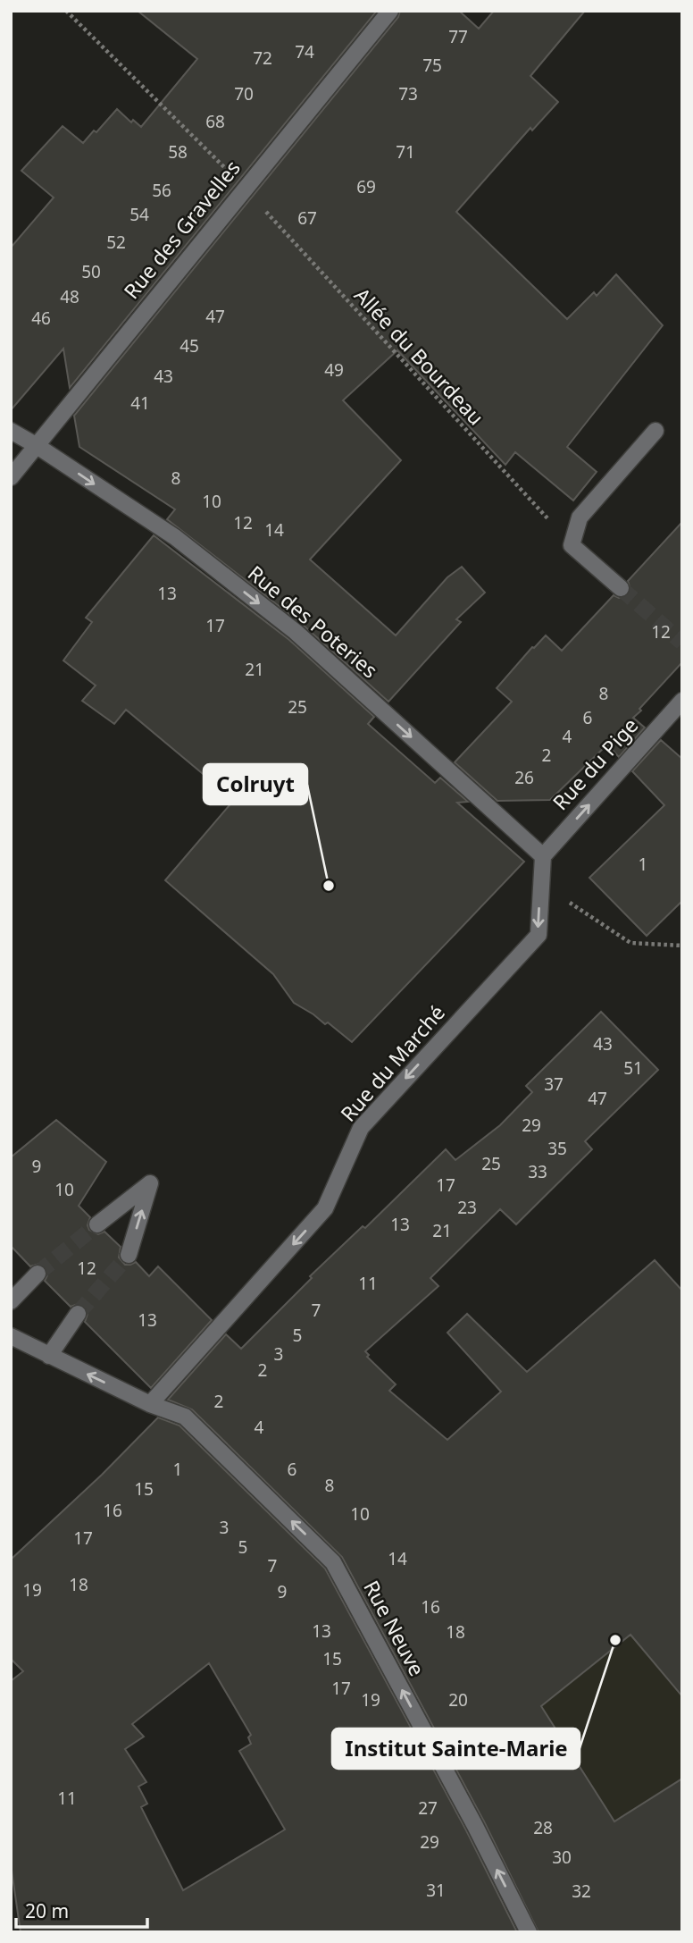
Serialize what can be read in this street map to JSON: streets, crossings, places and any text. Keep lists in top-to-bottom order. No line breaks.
{"streets":{"street":["Rue des Gravelles","Rue des Poteries","Rue du Pige","Rue du Marché","Rue Neuve"],"path":["Allée du Bourdeau"]},"crossings":[["Rue des Gravelles","Allée du Bourdeau"],["Rue des Gravelles","Rue des Poteries"],["Rue des Poteries","Rue du Pige"],["Rue des Poteries","Rue du Marché"],["Rue du Pige","Rue du Marché"],["Rue du Marché","Rue Neuve"]],"one_way":["Rue des Poteries","Rue du Pige","Rue du Marché","Rue Neuve"],"places":["Colruyt","Institut Sainte-Marie"],"house_numbers":["77","74","72","75","70","73","68","58","71","69","56","54","67","52","50","48","47","46","45","49","43","41","8","10","12","14","13","17","12","21","8","25","6","4","2","26","1","43","51","37","47","29","35","25","9","33","17","10","23","13","21","12","11","7","13","5","3","2","2","4","1","6","8","15","16","10","3","17","5","14","7","18","19","9","16","13","18","15","17","19","20","11","27","28","29","30","31","32"],"scale_bar":"20 m"}
